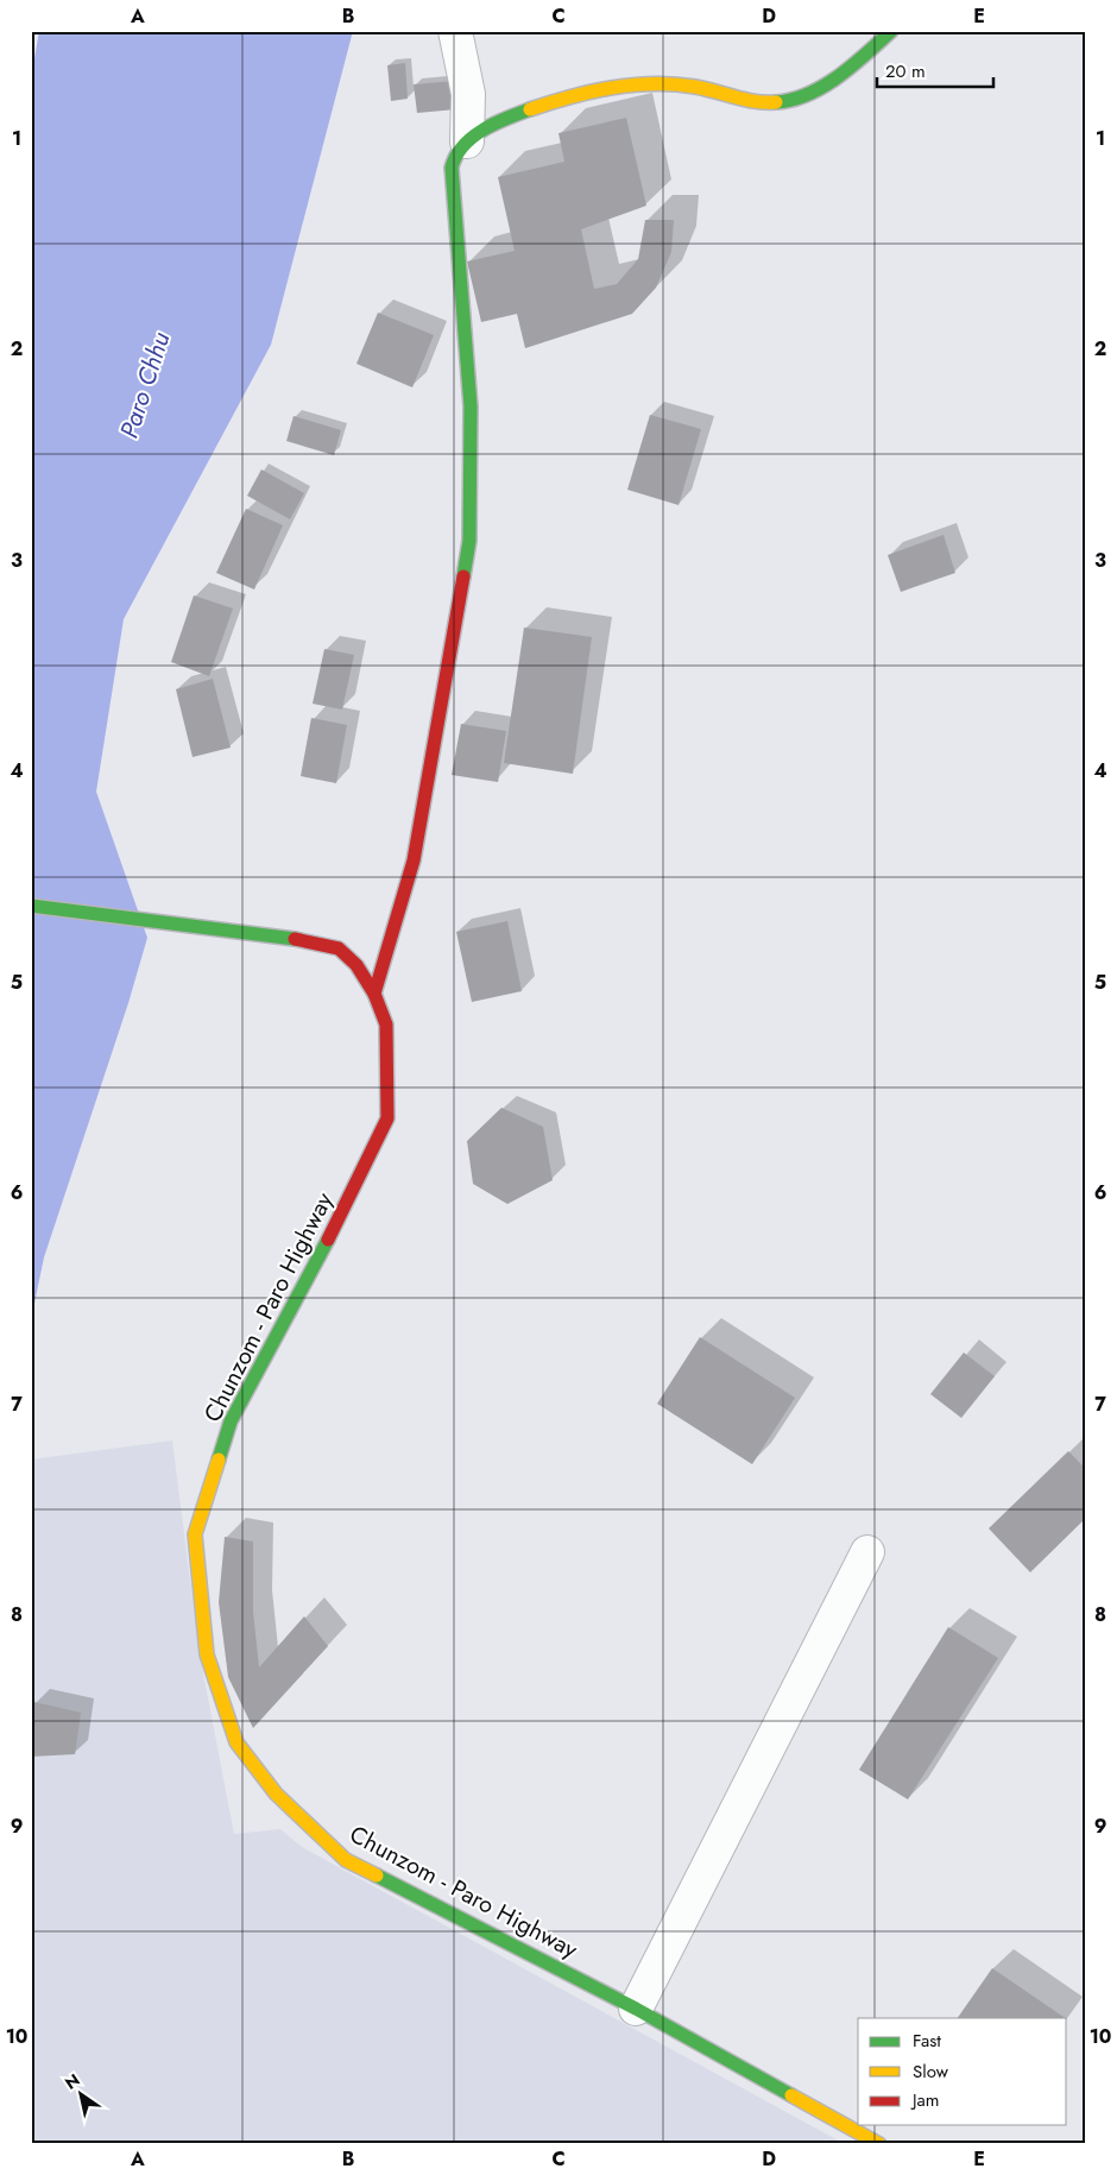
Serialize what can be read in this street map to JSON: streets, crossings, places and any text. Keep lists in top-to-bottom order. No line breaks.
{"streets":{"street":["Chunzom - Paro Highway"]},"water":["Paro Chhu"],"legend":["Fast","Slow","Jam"],"scale_bar":"20 m","north":"top left","grid":{"columns":["A","B","C","D","E"],"rows":["1","2","3","4","5","6","7","8","9","10"]}}
